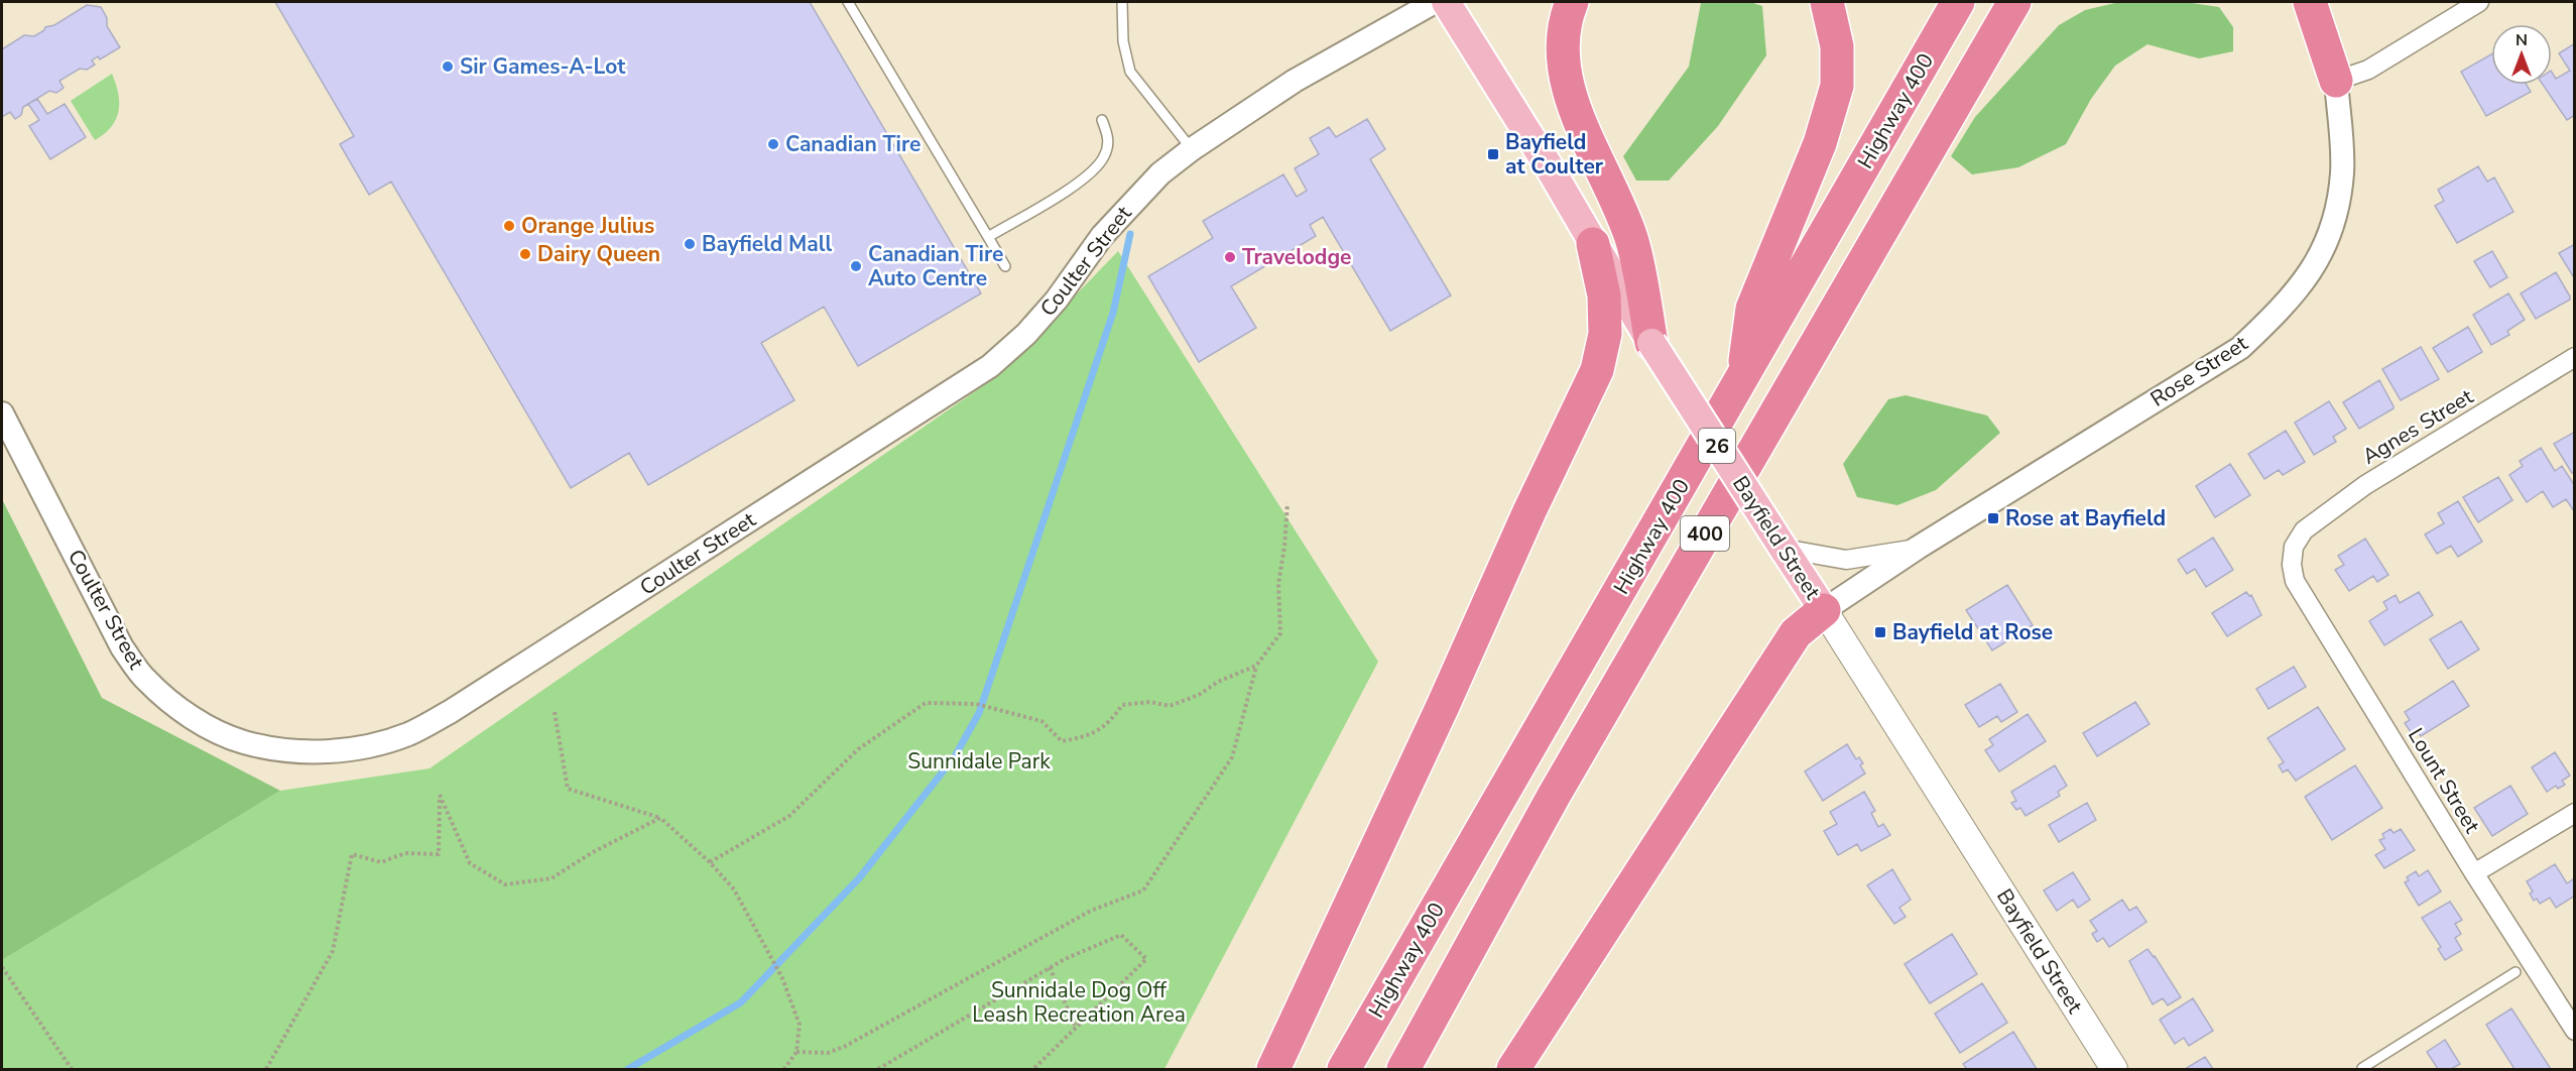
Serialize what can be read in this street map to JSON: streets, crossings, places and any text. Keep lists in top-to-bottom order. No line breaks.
{"streets":{"highway":["Highway 400","400"],"main road":["26","Bayfield Street"],"street":["Coulter Street","Rose Street","Agnes Street","Lount Street"]},"crossings":[["Rose Street","Bayfield Street"],["Agnes Street","Lount Street"]],"parks":["Sunnidale Park","Sunnidale Dog Off Leash Recreation Area"],"places":{"other":["Sir Games-A-Lot","Canadian Tire","Orange Julius","Bayfield Mall","Dairy Queen","Travelodge","Canadian Tire Auto Centre"],"transit":["Bayfield at Coulter","Rose at Bayfield","Bayfield at Rose"]},"north":"top"}
